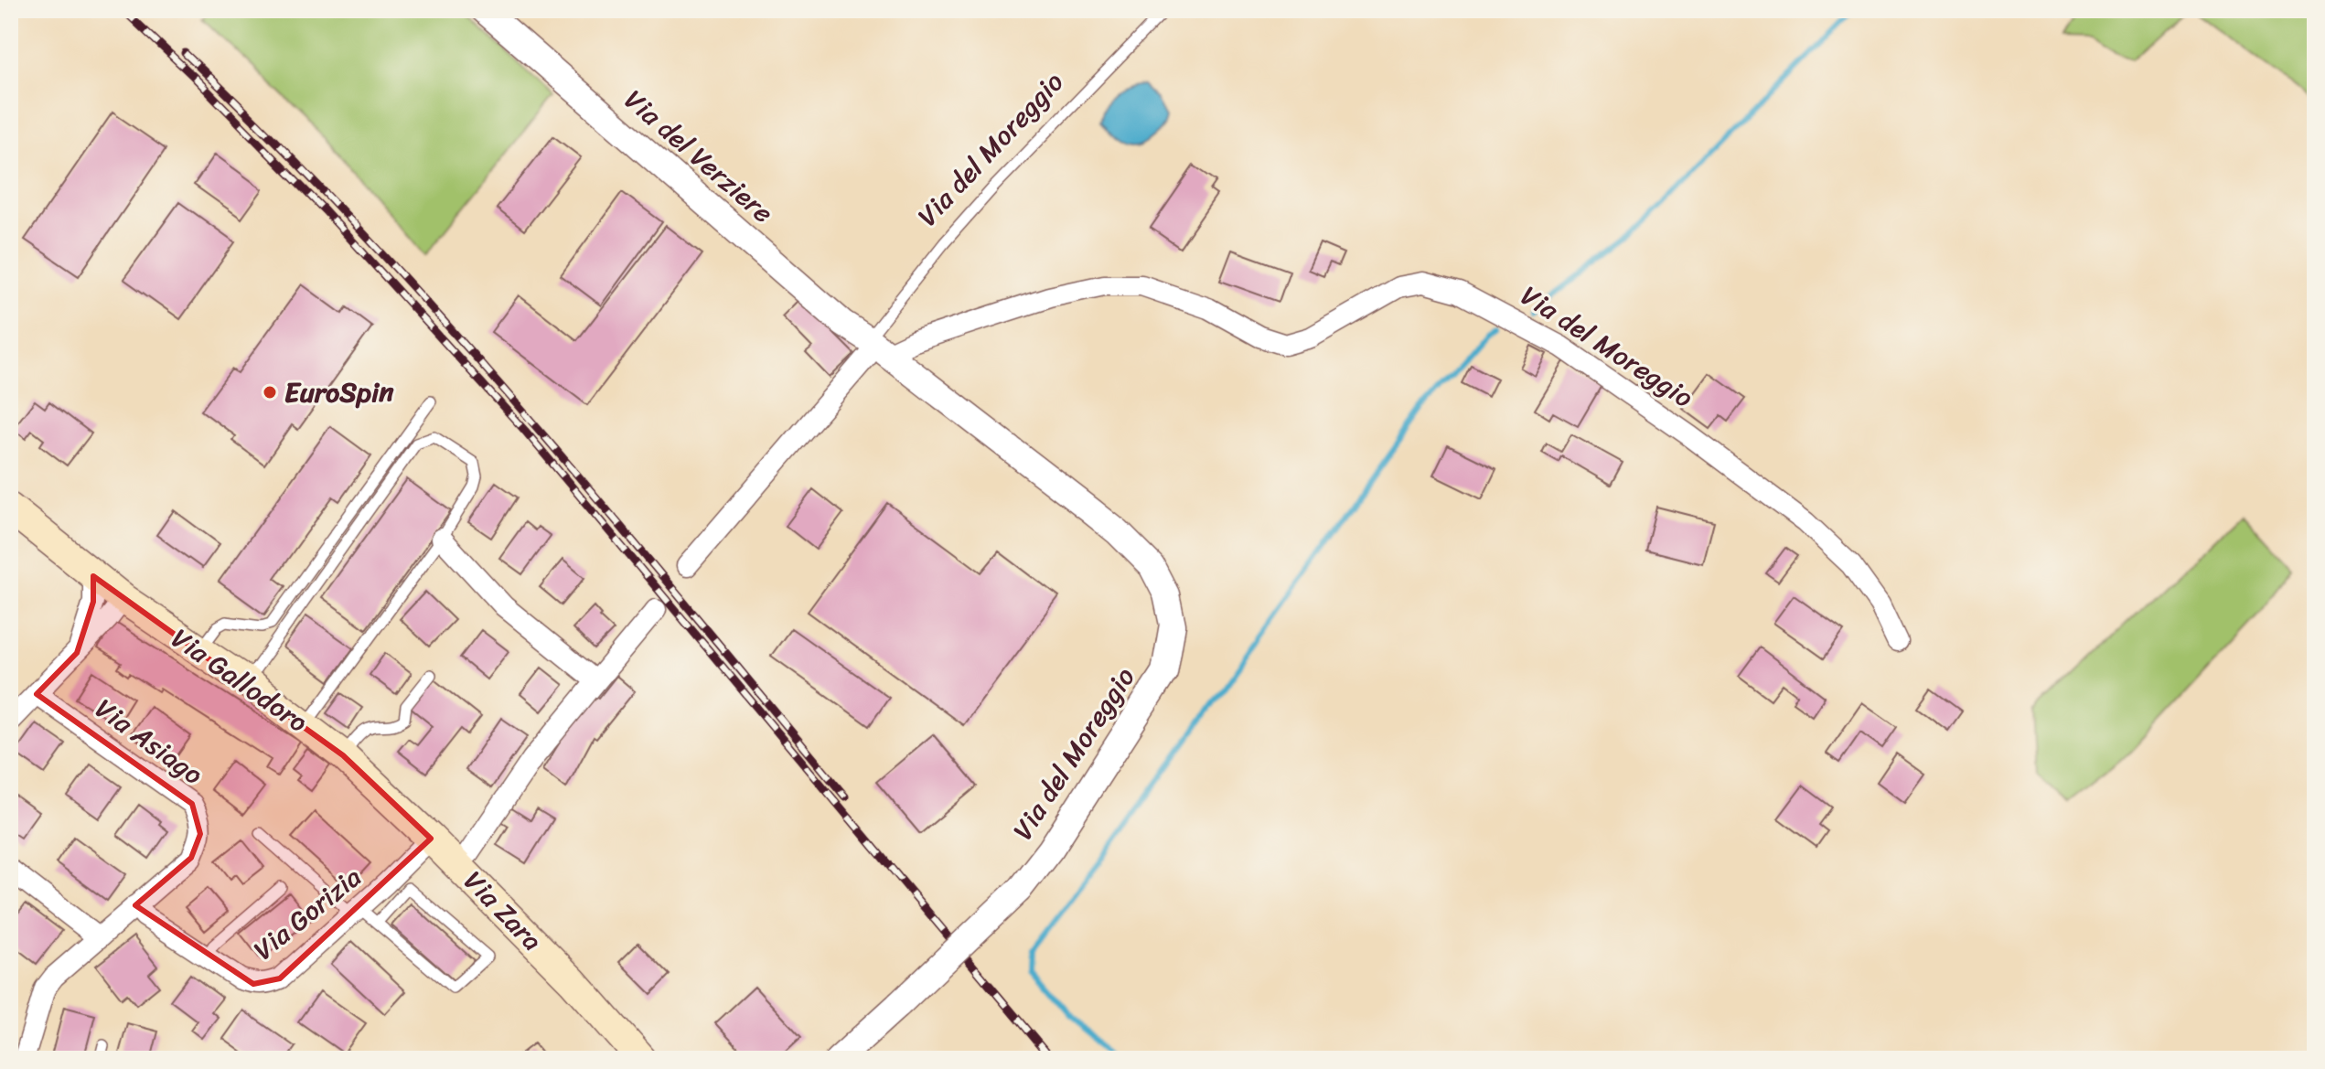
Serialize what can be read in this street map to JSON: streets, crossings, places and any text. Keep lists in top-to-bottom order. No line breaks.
{"streets":{"main road":["Via Gallodoro","Via Zara"],"street":["Via del Moreggio","Via del Verziere","Via Asiago","Via Gorizia"]},"crossings":[["Via del Moreggio","Via del Verziere"],["Via Gallodoro","Via Zara"],["Via Gallodoro","Via Gorizia"],["Via Asiago","Via Gorizia"]],"places":["EuroSpin"]}
